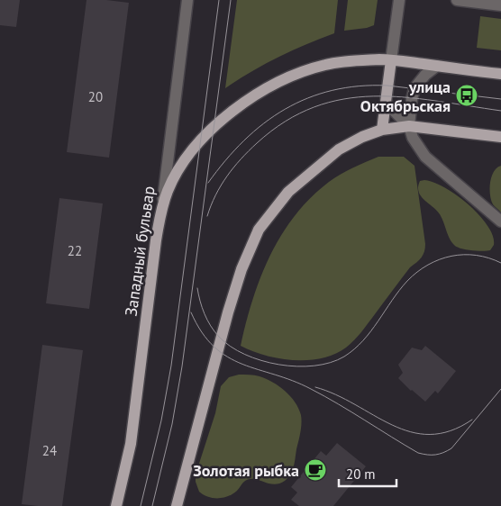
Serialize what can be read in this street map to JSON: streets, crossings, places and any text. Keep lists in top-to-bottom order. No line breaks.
{"streets":{"main road":["Западный бульвар"]},"places":{"bus stop":["улица Октябрьская"],"cafe":["Золотая рыбка"]},"house_numbers":["20","22","24"],"scale_bar":"20 m"}
